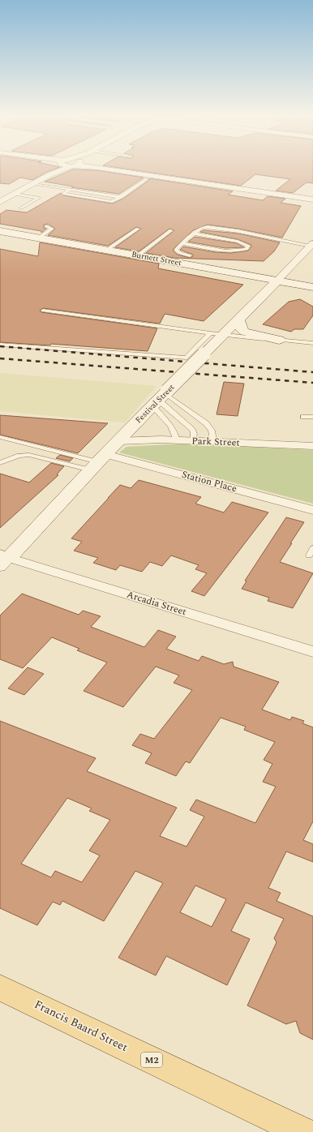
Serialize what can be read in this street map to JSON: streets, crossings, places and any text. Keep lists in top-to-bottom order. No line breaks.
{"streets":{"main road":["Francis Baard Street","M2"],"street":["Burnett Street","Festival Street","Park Street","Station Place","Arcadia Street"]},"crossings":[["Burnett Street","Festival Street"],["Festival Street","Park Street"],["Festival Street","Station Place"],["Festival Street","Arcadia Street"]]}
